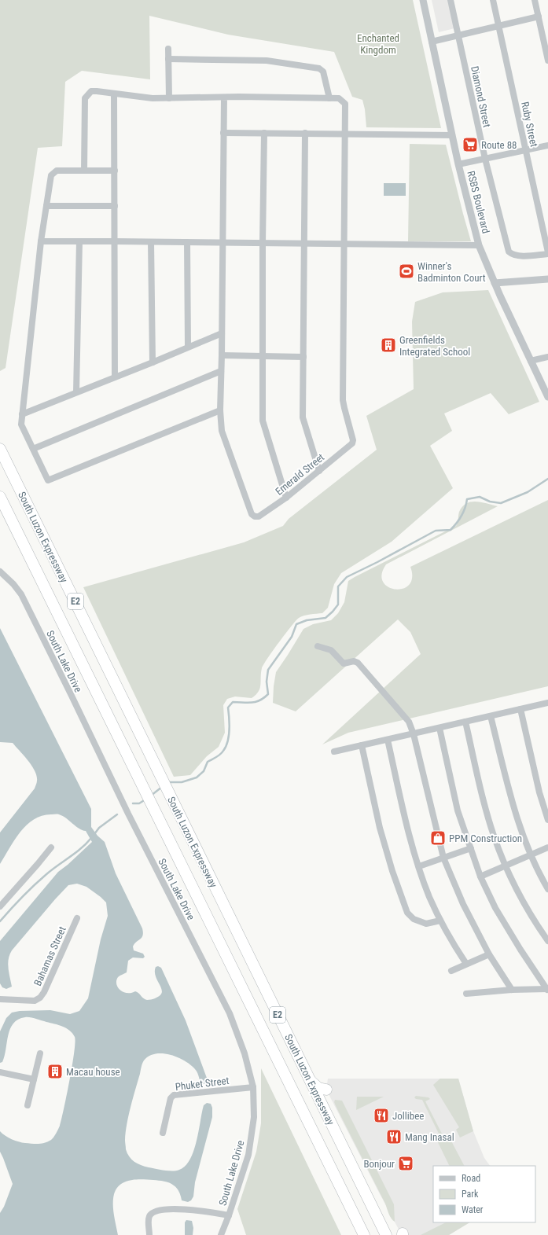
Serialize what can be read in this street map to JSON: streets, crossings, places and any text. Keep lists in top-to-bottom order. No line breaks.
{"streets":{"highway":["South Luzon Expressway","E2"],"street":["Diamond Street","Ruby Street","RSBS Boulevard","Emerald Street","South Lake Drive","Bahamas Street","Phuket Street"]},"crossings":[["Diamond Street","Ruby Street"],["South Lake Drive","Phuket Street"]],"parks":["Enchanted Kingdom"],"places":{"supermarket":["Route 88","Bonjour"],"sports":["Winner's Badminton Court"],"building":["Greenfields Integrated School","Macau house"],"shop":["PPM Construction"],"restaurant":["Jollibee","Mang Inasal"]},"legend":["Road","Park","Water"]}
